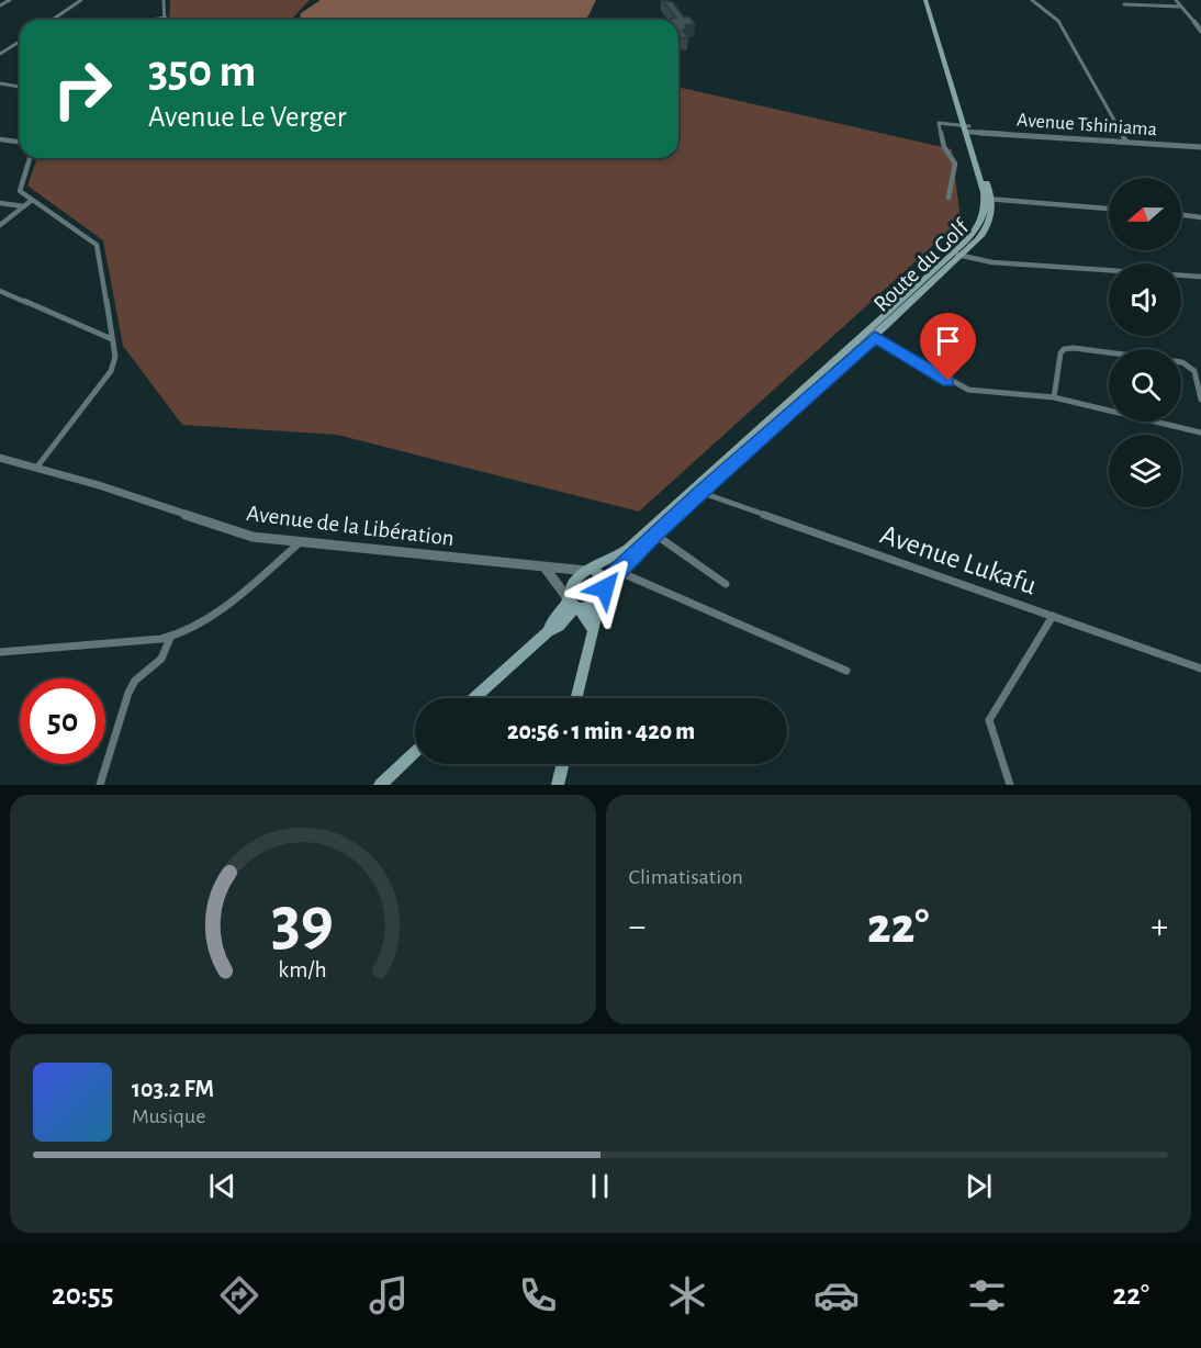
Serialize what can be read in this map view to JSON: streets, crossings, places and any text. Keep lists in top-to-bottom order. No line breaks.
{"streets":{"street":["Avenue Tshiniama","Avenue de la Libération","Avenue Lukafu"]},"north":"left","page":{"turn":["350 m","Avenue Le Verger"],"limit":"50","trip":"20:56 · 1 min · 420 m","tile":"Climatisation","heat":["−","22°","+"],"song":["103.2 FM","Musique"],"tabs":["20:55","22°"],"gauge":["39","km/h"]}}
